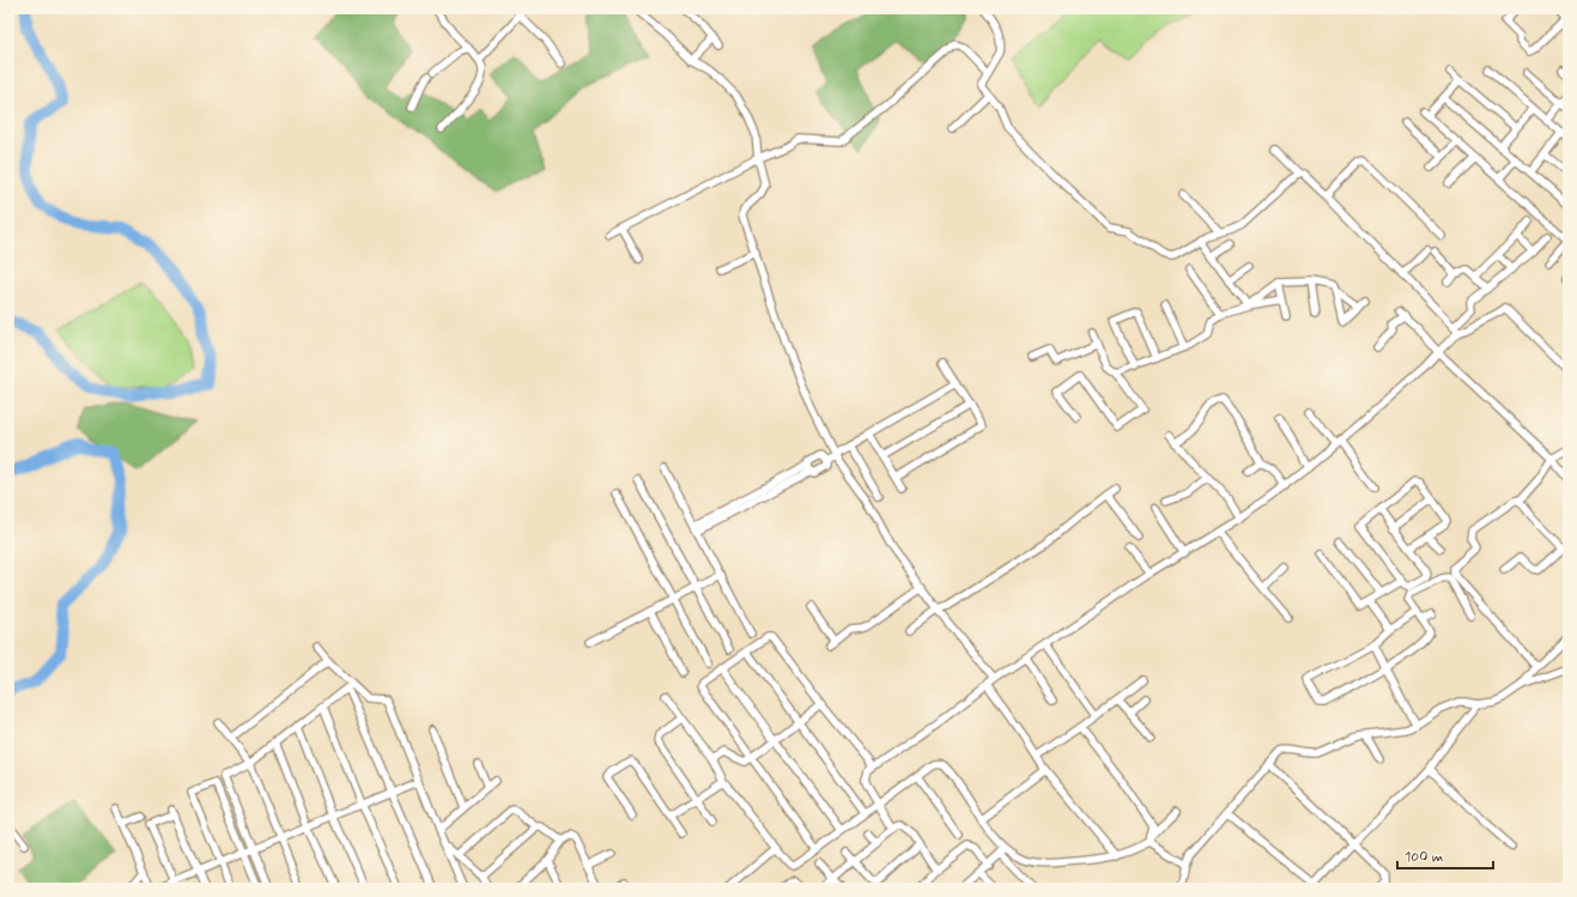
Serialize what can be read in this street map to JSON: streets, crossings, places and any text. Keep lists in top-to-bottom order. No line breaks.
{"scale_bar":"100 m"}
